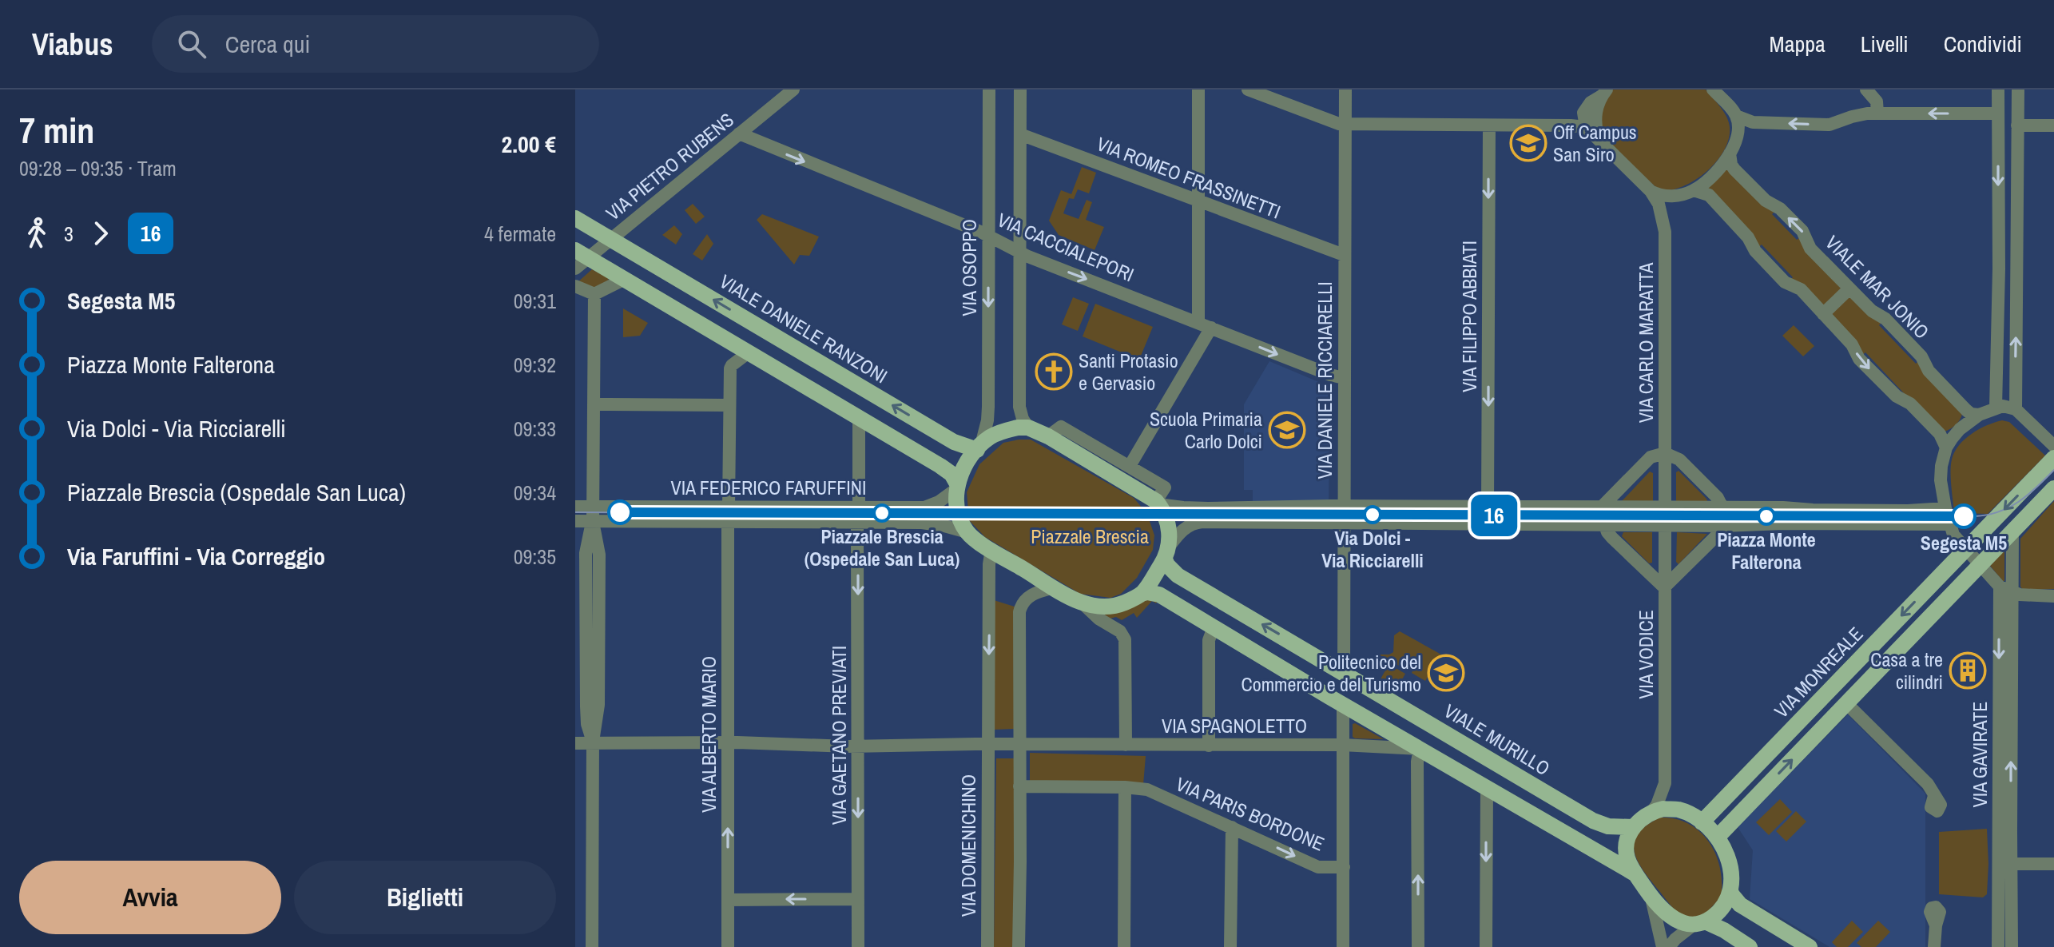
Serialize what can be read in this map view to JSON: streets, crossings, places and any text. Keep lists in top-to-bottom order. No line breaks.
{"streets":{"main road":["VIALE DANIELE RANZONI","VIA MONREALE","VIALE MURILLO"],"street":["VIA PIETRO RUBENS","VIA ROMEO FRASSINETTI","VIA CACCIALEPORI","VIA OSOPPO","VIALE MAR JONIO","VIA FILIPPO ABBIATI","VIA CARLO MARATTA","VIA DANIELE RICCIARELLI","VIA FEDERICO FARUFFINI","VIA VODICE","VIA SPAGNOLETTO","VIA ALBERTO MARIO","VIA GAETANO PREVIATI","VIA GAVIRATE","VIA PARIS BORDONE","VIA DOMENICHINO"]},"crossings":[["VIA PIETRO RUBENS","VIA CACCIALEPORI"],["VIA PIETRO RUBENS","VIALE DANIELE RANZONI"],["VIA ROMEO FRASSINETTI","VIA DANIELE RICCIARELLI"],["VIA CACCIALEPORI","VIA OSOPPO"],["VIA CACCIALEPORI","VIA DANIELE RICCIARELLI"],["VIA OSOPPO","VIALE DANIELE RANZONI"],["VIA OSOPPO","VIA FEDERICO FARUFFINI"],["VIA OSOPPO","VIALE MURILLO"],["VIA OSOPPO","VIA DOMENICHINO"],["VIALE DANIELE RANZONI","VIA FEDERICO FARUFFINI"],["VIALE DANIELE RANZONI","VIALE MURILLO"],["VIALE DANIELE RANZONI","VIA DOMENICHINO"],["VIA DANIELE RICCIARELLI","VIALE MURILLO"],["VIA FEDERICO FARUFFINI","VIA ALBERTO MARIO"],["VIA FEDERICO FARUFFINI","VIA GAETANO PREVIATI"],["VIA FEDERICO FARUFFINI","VIALE MURILLO"],["VIA FEDERICO FARUFFINI","VIA DOMENICHINO"],["VIA VODICE","VIA MONREALE"],["VIA VODICE","VIALE MURILLO"],["VIA MONREALE","VIALE MURILLO"],["VIA SPAGNOLETTO","VIA ALBERTO MARIO"],["VIA SPAGNOLETTO","VIA GAETANO PREVIATI"],["VIA SPAGNOLETTO","VIA DOMENICHINO"],["VIALE MURILLO","VIA DOMENICHINO"]],"one_way":["VIA CACCIALEPORI","VIA FILIPPO ABBIATI","VIA ALBERTO MARIO","VIA GAETANO PREVIATI","VIA DOMENICHINO"],"parks":["Piazzale Brescia"],"places":{"school or university":["Off Campus San Siro","Scuola Primaria Carlo Dolci","Politecnico del Commercio e del Turismo"],"church":["Santi Protasio e Gervasio"],"other":["Piazzale Brescia (Ospedale San Luca)","Via Dolci - Via Ricciarelli","Piazza Monte Falterona","Segesta M5"],"building":["Casa a tre cilindri"]},"lines":["tram line 16"],"page":{"header":"Viabus","search":"Cerca qui","nav":["Mappa","Livelli","Condividi"],"heading":["7 min","09:28 – 09:35 · Tram","2.00 €"],"on_map":"16","legs":["3","16","4 fermate"],"list":[{"name":"Segesta M5","value":"09:31"},{"name":"Piazza Monte Falterona","value":"09:32"},{"name":"Via Dolci - Via Ricciarelli","value":"09:33"},{"name":"Piazzale Brescia (Ospedale San Luca)","value":"09:34"},{"name":"Via Faruffini - Via Correggio","value":"09:35"}],"buttons":["Avvia","Biglietti"]}}
